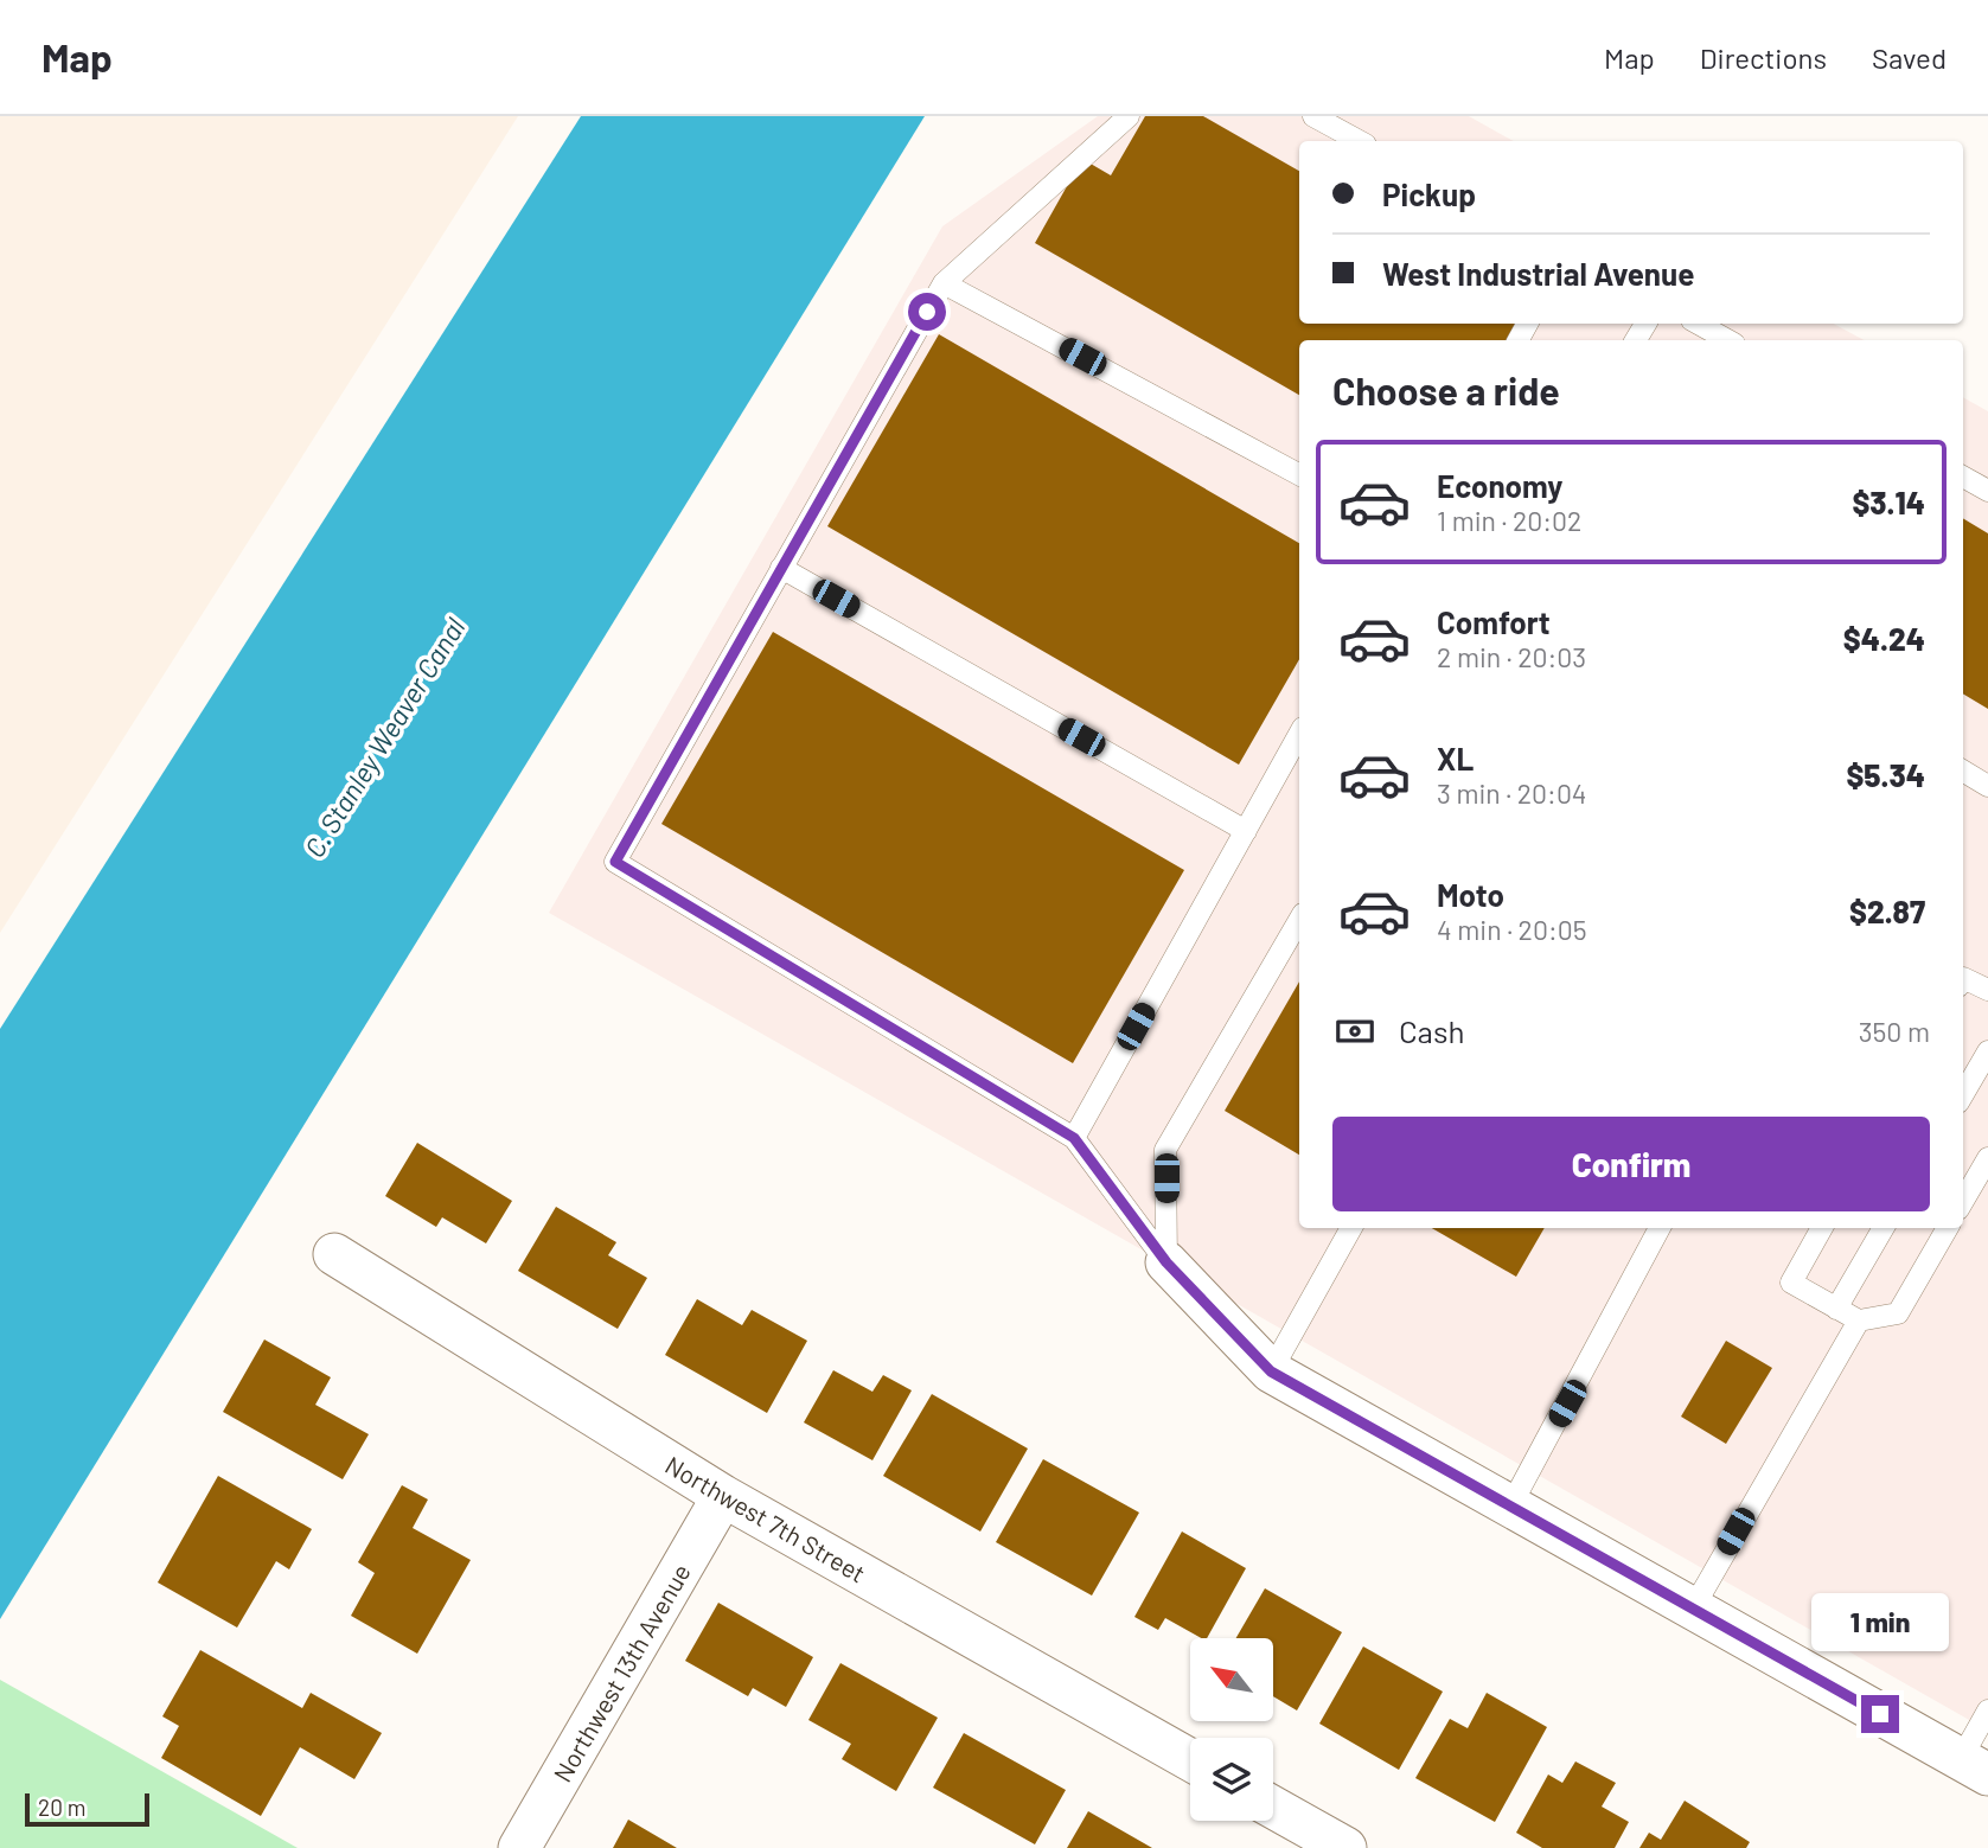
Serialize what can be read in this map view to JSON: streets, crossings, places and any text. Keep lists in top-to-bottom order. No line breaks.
{"streets":{"street":["Northwest 7th Street","Northwest 13th Avenue"]},"crossings":[["Northwest 7th Street","Northwest 13th Avenue"]],"water":["C. Stanley Weaver Canal"],"scale_bar":"20 m","north":"top left","page":{"header":"Map","nav":["Map","Directions","Saved"],"banner":["Pickup","West Industrial Avenue"],"heading":"Choose a ride","list":[{"name":"Economy","note":"1 min · 20:02","value":"$3.14"},{"name":"Comfort","note":"2 min · 20:03","value":"$4.24"},{"name":"XL","note":"3 min · 20:04","value":"$5.34"},{"name":"Moto","note":"4 min · 20:05","value":"$2.87"}],"pay":["Cash","350 m"],"buttons":"Confirm","bubble":"1 min","scale":"20 m"}}
